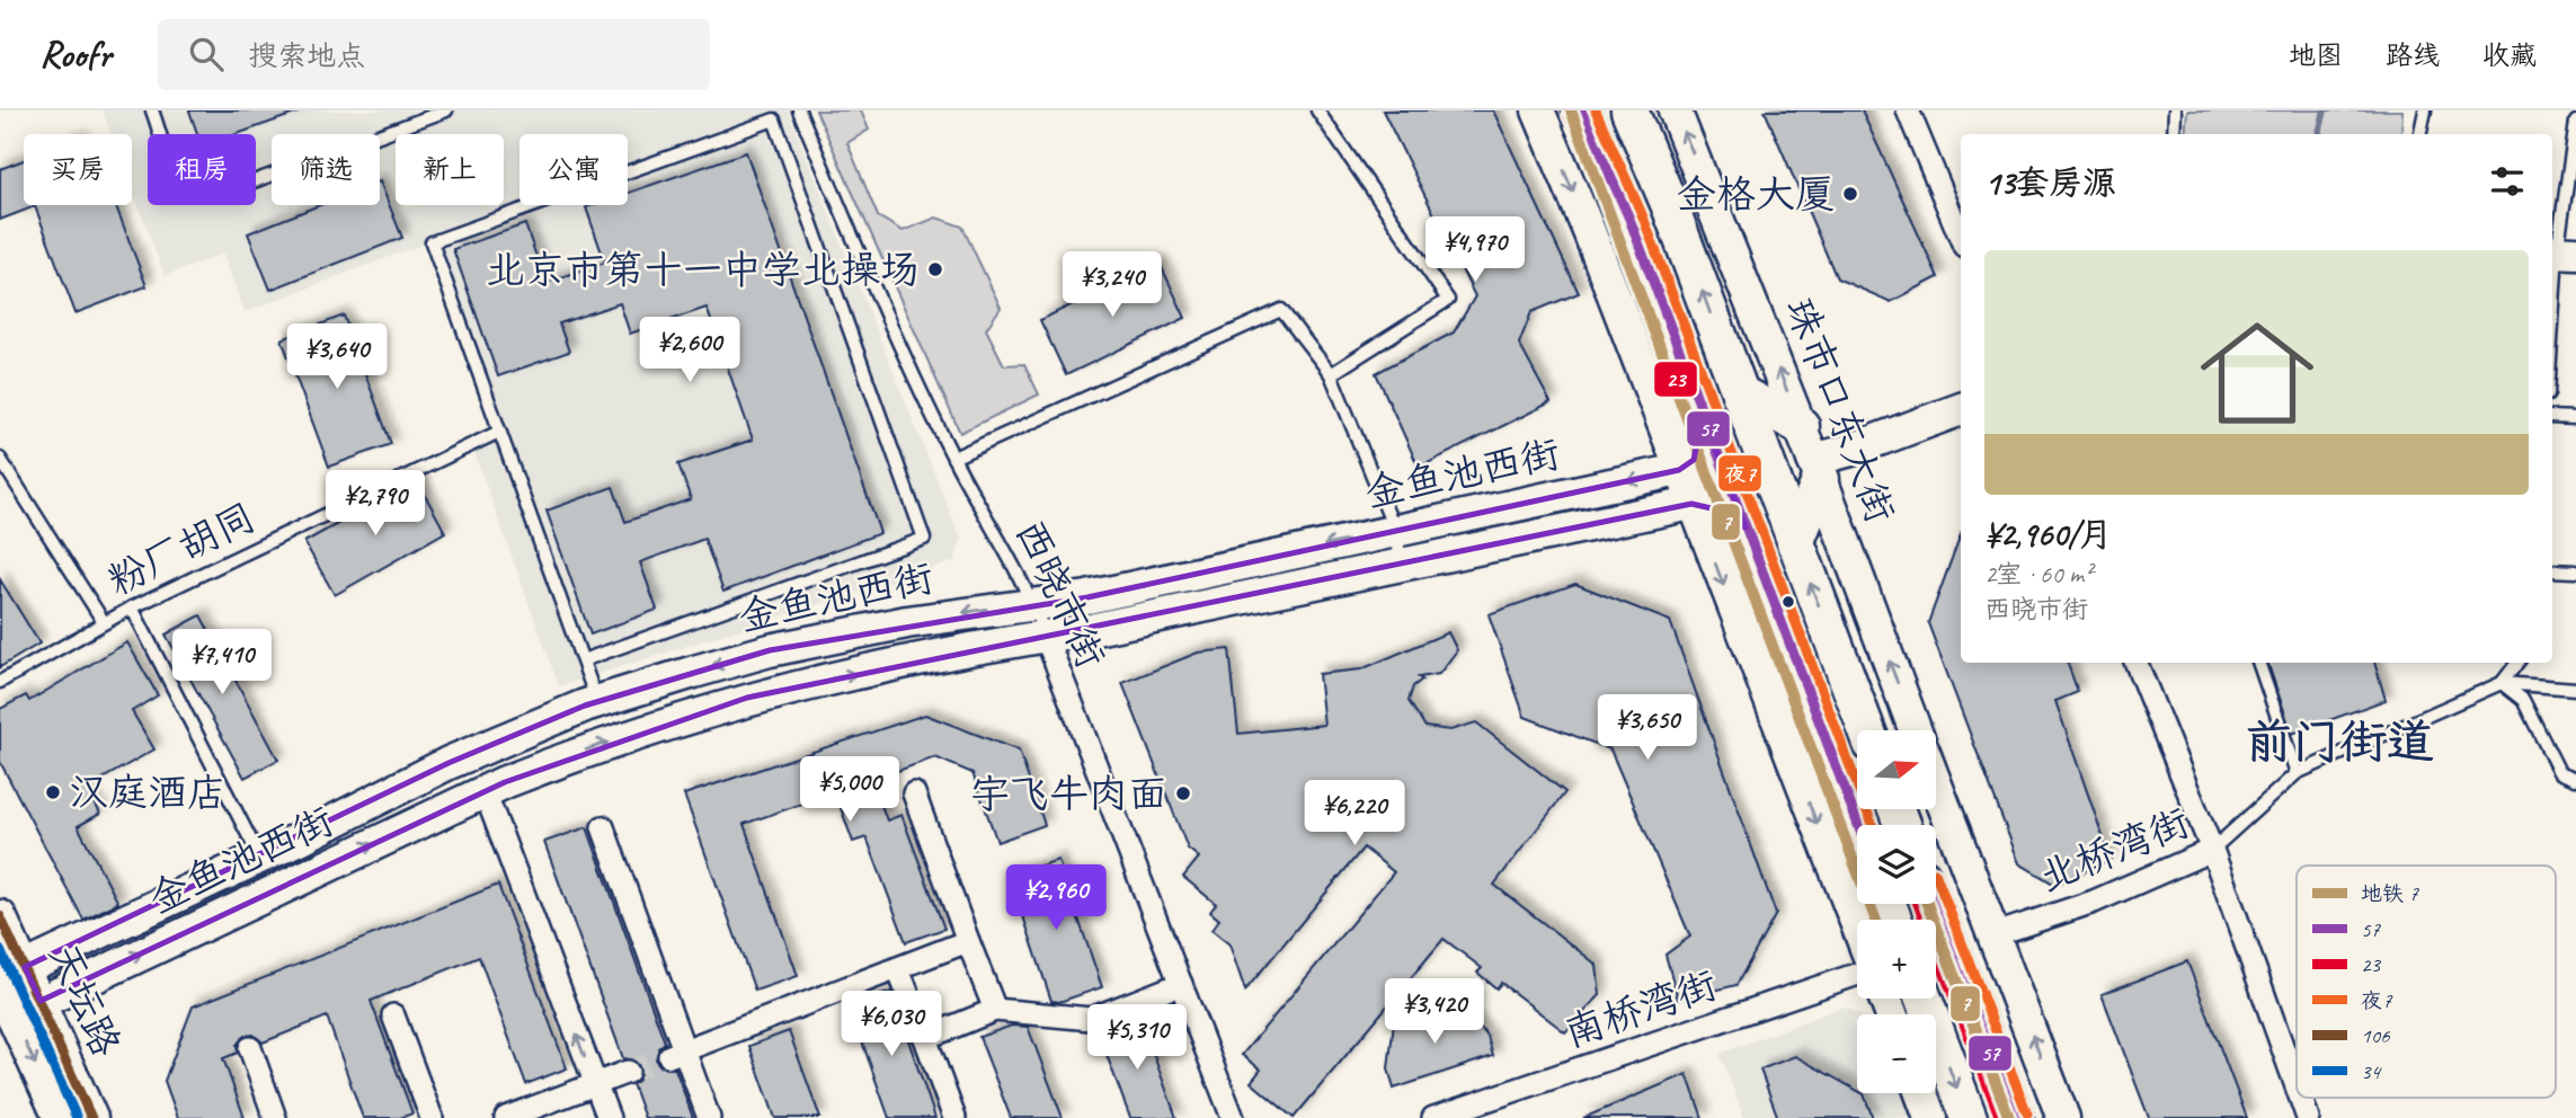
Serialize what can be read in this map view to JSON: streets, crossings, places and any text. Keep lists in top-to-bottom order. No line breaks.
{"streets":{"street":["珠市口东大街","金鱼池西街","西晓市街","北桥湾街","天坛路","南桥湾街"],"lane":["粉厂胡同"]},"crossings":[["珠市口东大街","北桥湾街"],["金鱼池西街","西晓市街"],["金鱼池西街","天坛路"]],"districts":["前门街道"],"places":["金格大厦","北京市第十一中学北操场","汉庭酒店","宇飞牛肉面"],"lines":["metro line 7","transit line 57","transit line 夜7","transit line 23","transit line 106","transit line 34"],"legend":["地铁 7","57","23","夜7","106","34"],"north":"right","page":{"header":"Roofr","search":"搜索地点","nav":["地图","路线","收藏"],"chip":["买房","租房","筛选","新上","公寓"],"heading":"13套房源","price":["¥4,970","¥3,240","¥2,600","¥3,640","¥2,790","¥7,410","¥3,650","¥5,000","¥6,220","¥2,960","¥3,420","¥6,030","¥5,310"],"list":[{"name":"¥2,960/月","note":"2室 · 60 m² · 西晓市街"}],"map_buttons":["+","−"]}}
